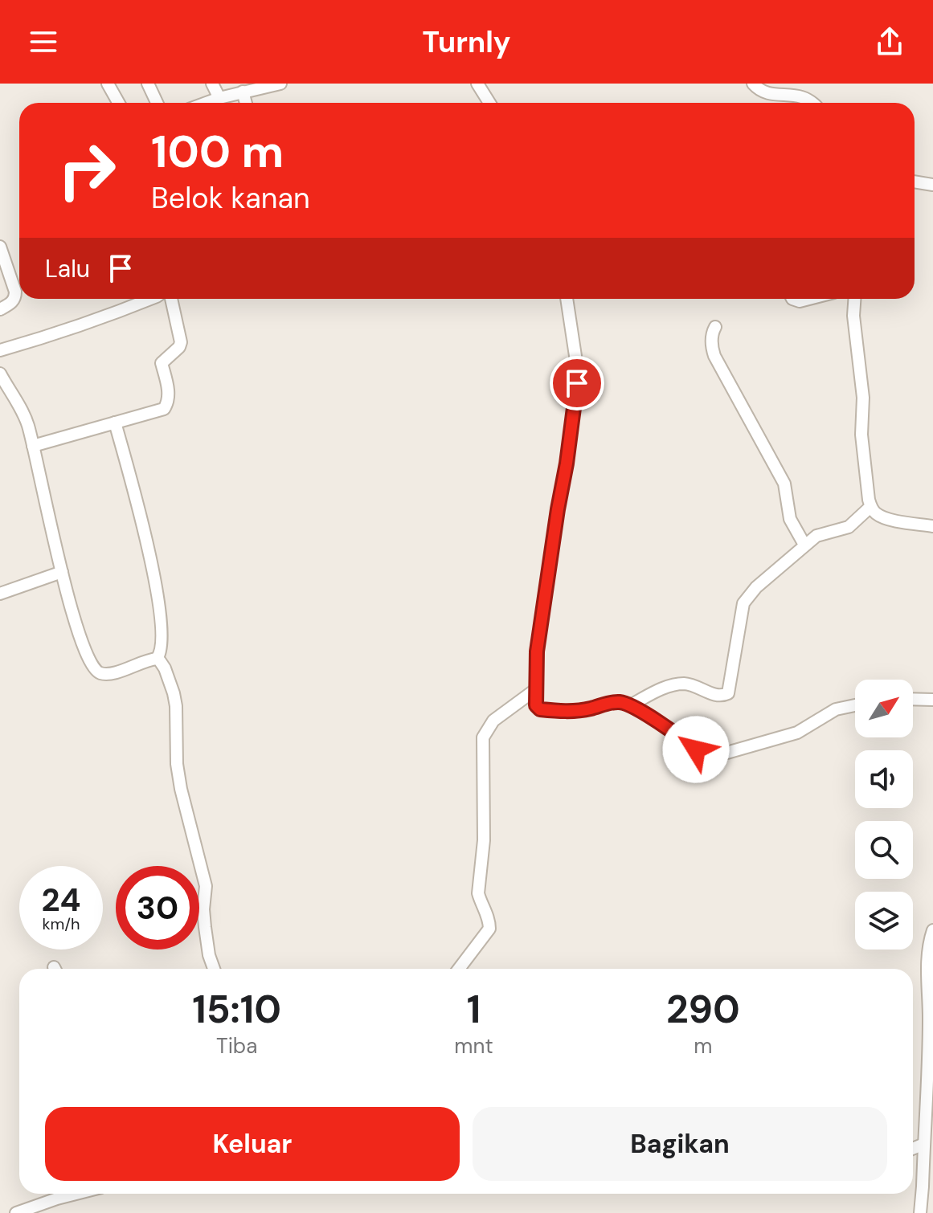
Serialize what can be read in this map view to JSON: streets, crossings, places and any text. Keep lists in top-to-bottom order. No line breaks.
{"north":"top right","page":{"header":"Turnly","turn":["100 m","Belok kanan"],"then":"Lalu","speed":"24 km/h","limit":"30","eta":["15:10","Tiba","1","mnt","290","m"],"buttons":["Keluar","Bagikan"]}}
